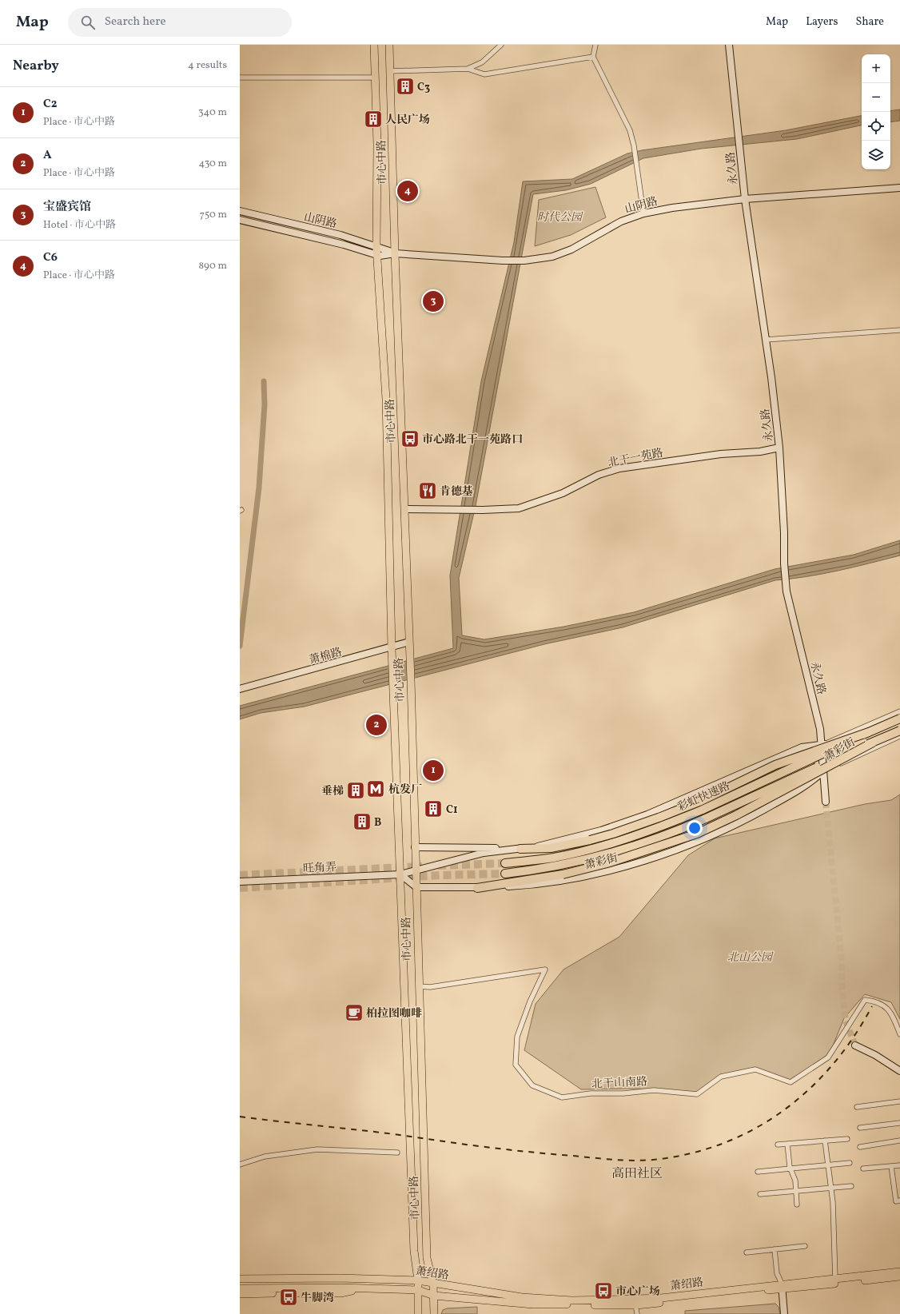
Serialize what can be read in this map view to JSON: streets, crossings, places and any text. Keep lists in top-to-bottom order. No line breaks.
{"streets":{"highway":["彩虹快速路"],"main road":["市心中路","永久路","山阴路","北干一苑路","萧棉路","萧彩街","旺角弄","萧绍路"],"street":["北干山南路"]},"crossings":[["市心中路","山阴路"],["市心中路","北干一苑路"],["市心中路","萧棉路"],["市心中路","萧彩街"],["市心中路","旺角弄"],["市心中路","北干山南路"],["市心中路","萧绍路"],["永久路","山阴路"],["永久路","北干一苑路"],["永久路","萧彩街"],["萧彩街","彩虹快速路"],["萧彩街","旺角弄"]],"districts":["高田社区"],"parks":["时代公园","北山公园"],"places":{"building":["C3","人民广场","垂梯","C1","B"],"bus stop":["市心路北干一苑路口","市心广场","牛脚湾"],"restaurant":["肯德基"],"metro station":["杭发厂"],"cafe":["柏拉图咖啡"]},"page":{"header":"Map","search":"Search here","nav":["Map","Layers","Share"],"heading":["Nearby","4 results"],"map_buttons":["+","−"],"list":[{"mark":"1","name":"C2","note":"Place · 市心中路","value":"340 m"},{"mark":"2","name":"A","note":"Place · 市心中路","value":"430 m"},{"mark":"3","name":"宝盛宾馆","note":"Hotel · 市心中路","value":"750 m"},{"mark":"4","name":"C6","note":"Place · 市心中路","value":"890 m"}],"pins":["4","3","2","1"]}}
